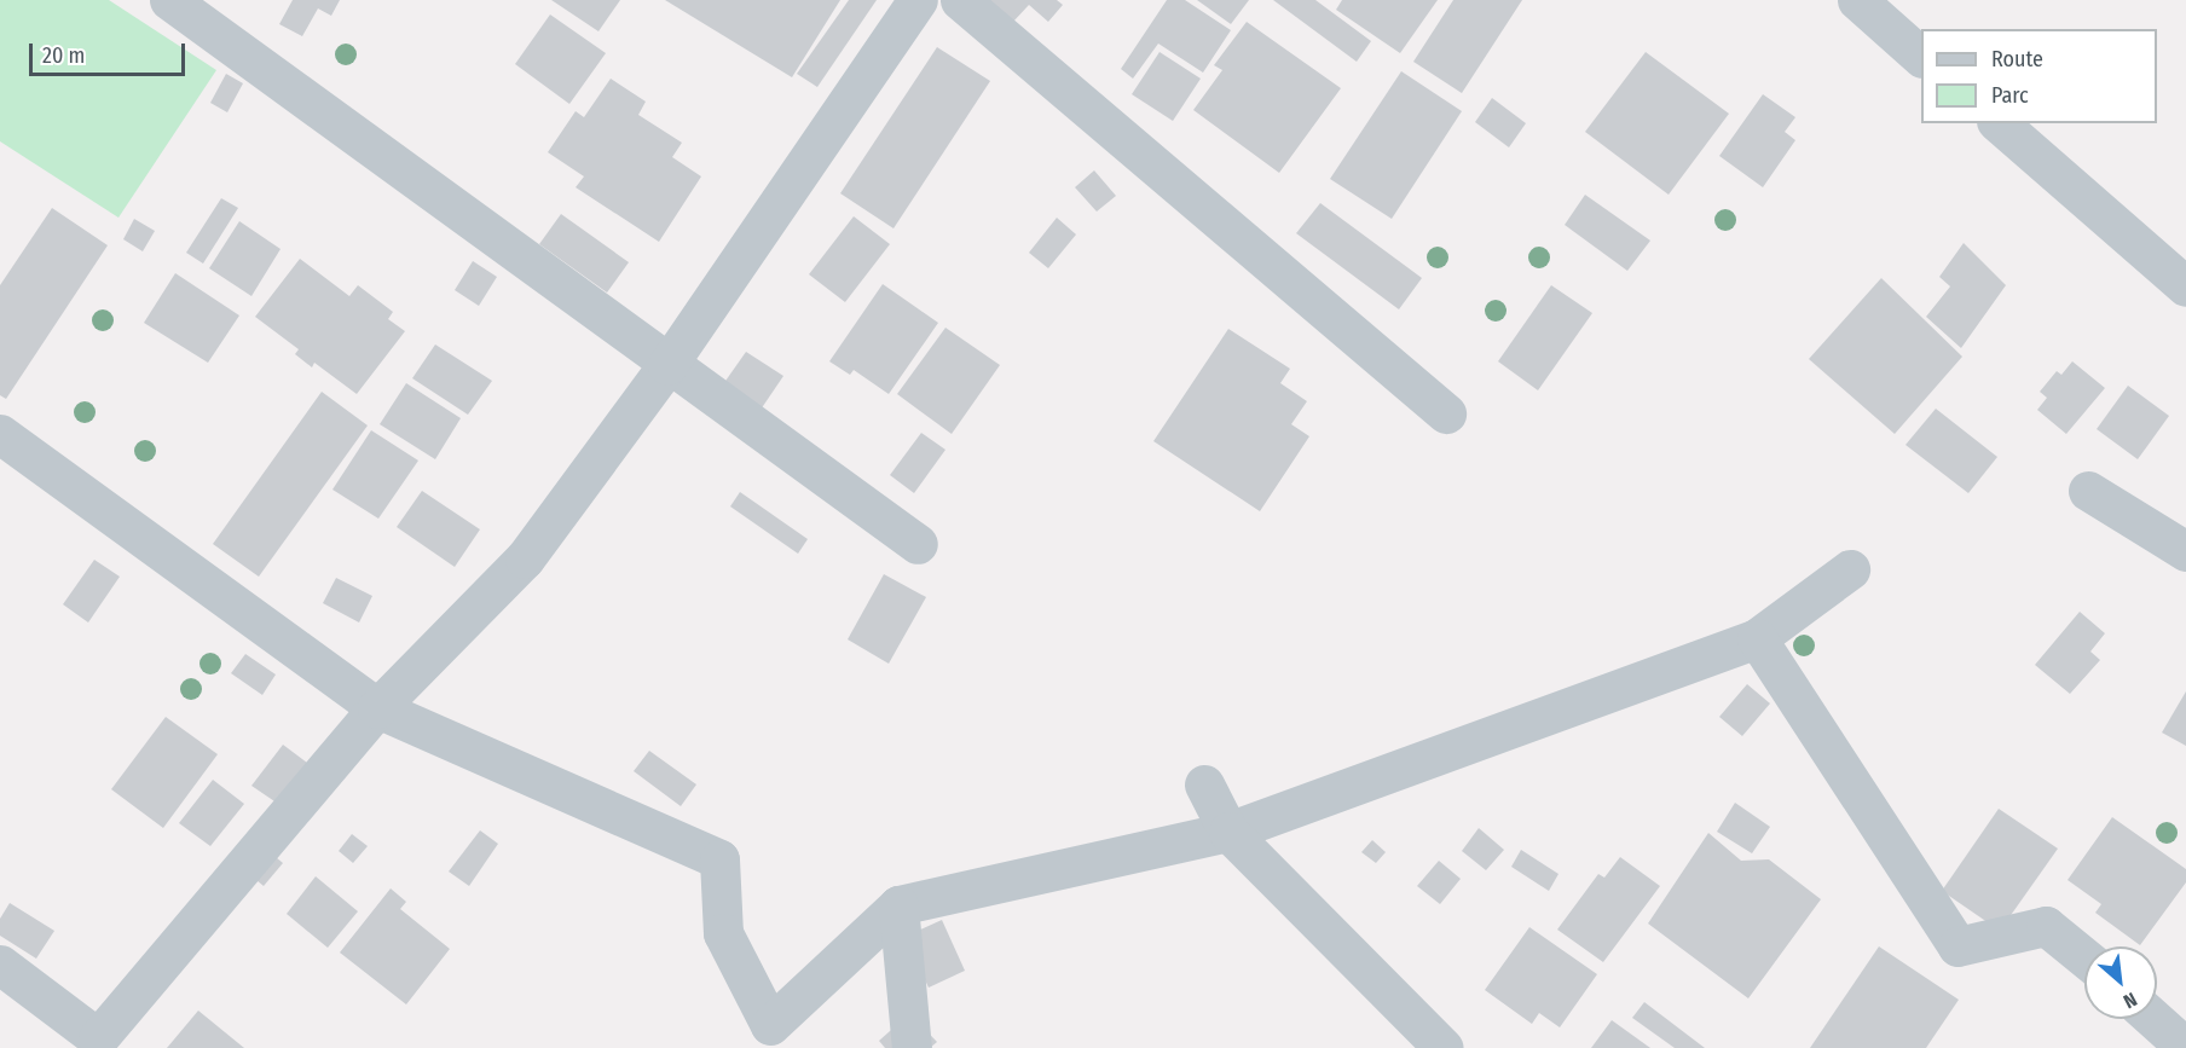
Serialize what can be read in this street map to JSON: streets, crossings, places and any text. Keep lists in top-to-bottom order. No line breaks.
{"legend":["Route","Parc"],"scale_bar":"20 m","north":"bottom right"}
